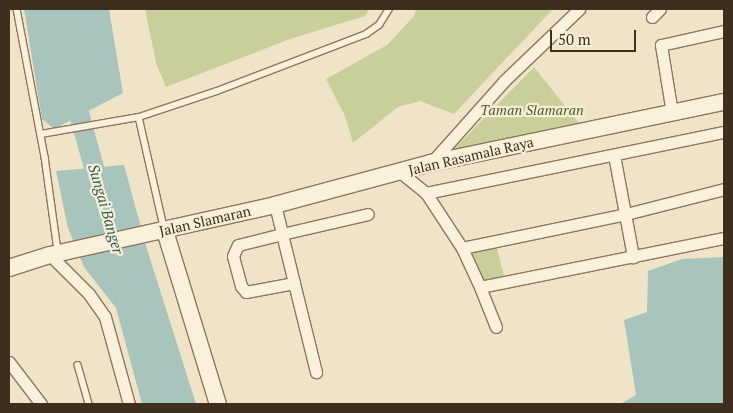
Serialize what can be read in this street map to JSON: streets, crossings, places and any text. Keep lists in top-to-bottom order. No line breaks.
{"streets":{"street":["Jalan Rasamala Raya","Jalan Slamaran"]},"crossings":[["Jalan Rasamala Raya","Jalan Slamaran"]],"water":["Sungai Banger"],"parks":["Taman Slamaran"],"scale_bar":"50 m"}
